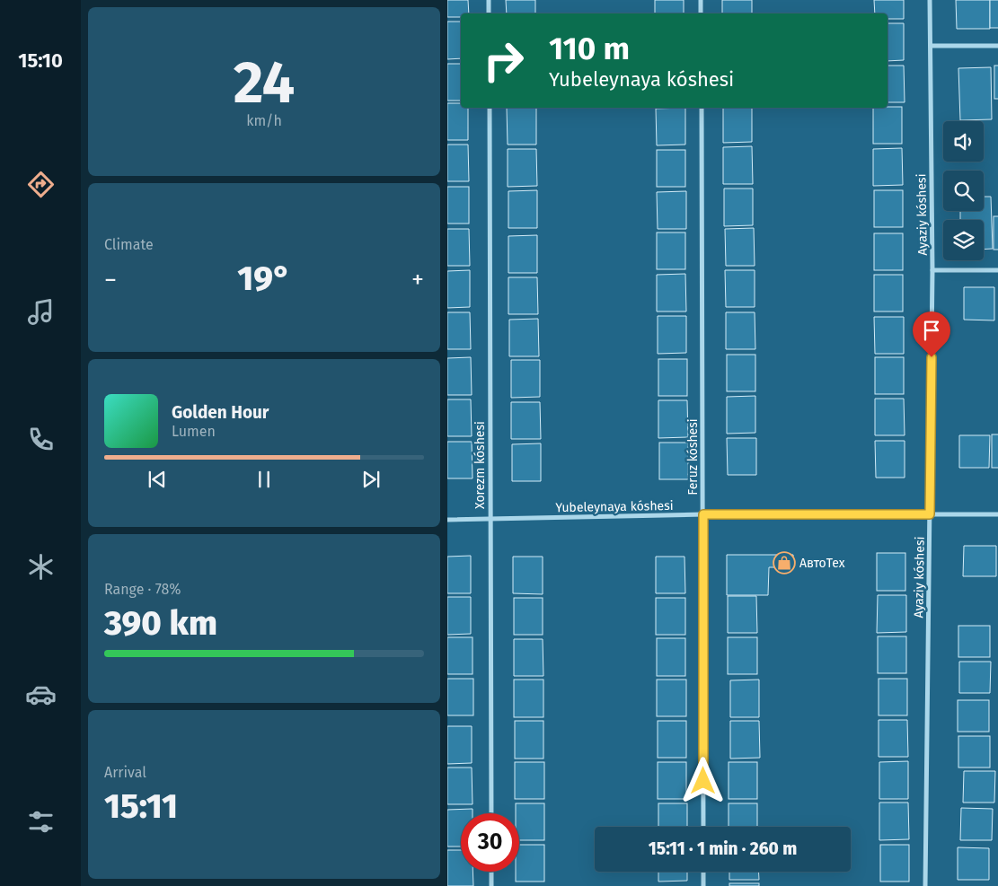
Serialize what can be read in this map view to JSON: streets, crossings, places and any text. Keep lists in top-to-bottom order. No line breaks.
{"streets":{"street":["Ayaziy kóshesi","Feruz kóshesi","Xorezm kóshesi","Yubeleynaya kóshesi"]},"crossings":[["Ayaziy kóshesi","Yubeleynaya kóshesi"],["Feruz kóshesi","Yubeleynaya kóshesi"],["Xorezm kóshesi","Yubeleynaya kóshesi"]],"places":{"shop":["АвтоТех"]},"page":{"tabs":"15:10","tile":[["24","km/h"],"Climate",["Range · 78%","390 km"],["Arrival","15:11"]],"turn":["110 m","Yubeleynaya kóshesi"],"heat":["−","19°","+"],"song":["Golden Hour","Lumen"],"limit":"30","trip":"15:11 · 1 min · 260 m"}}
